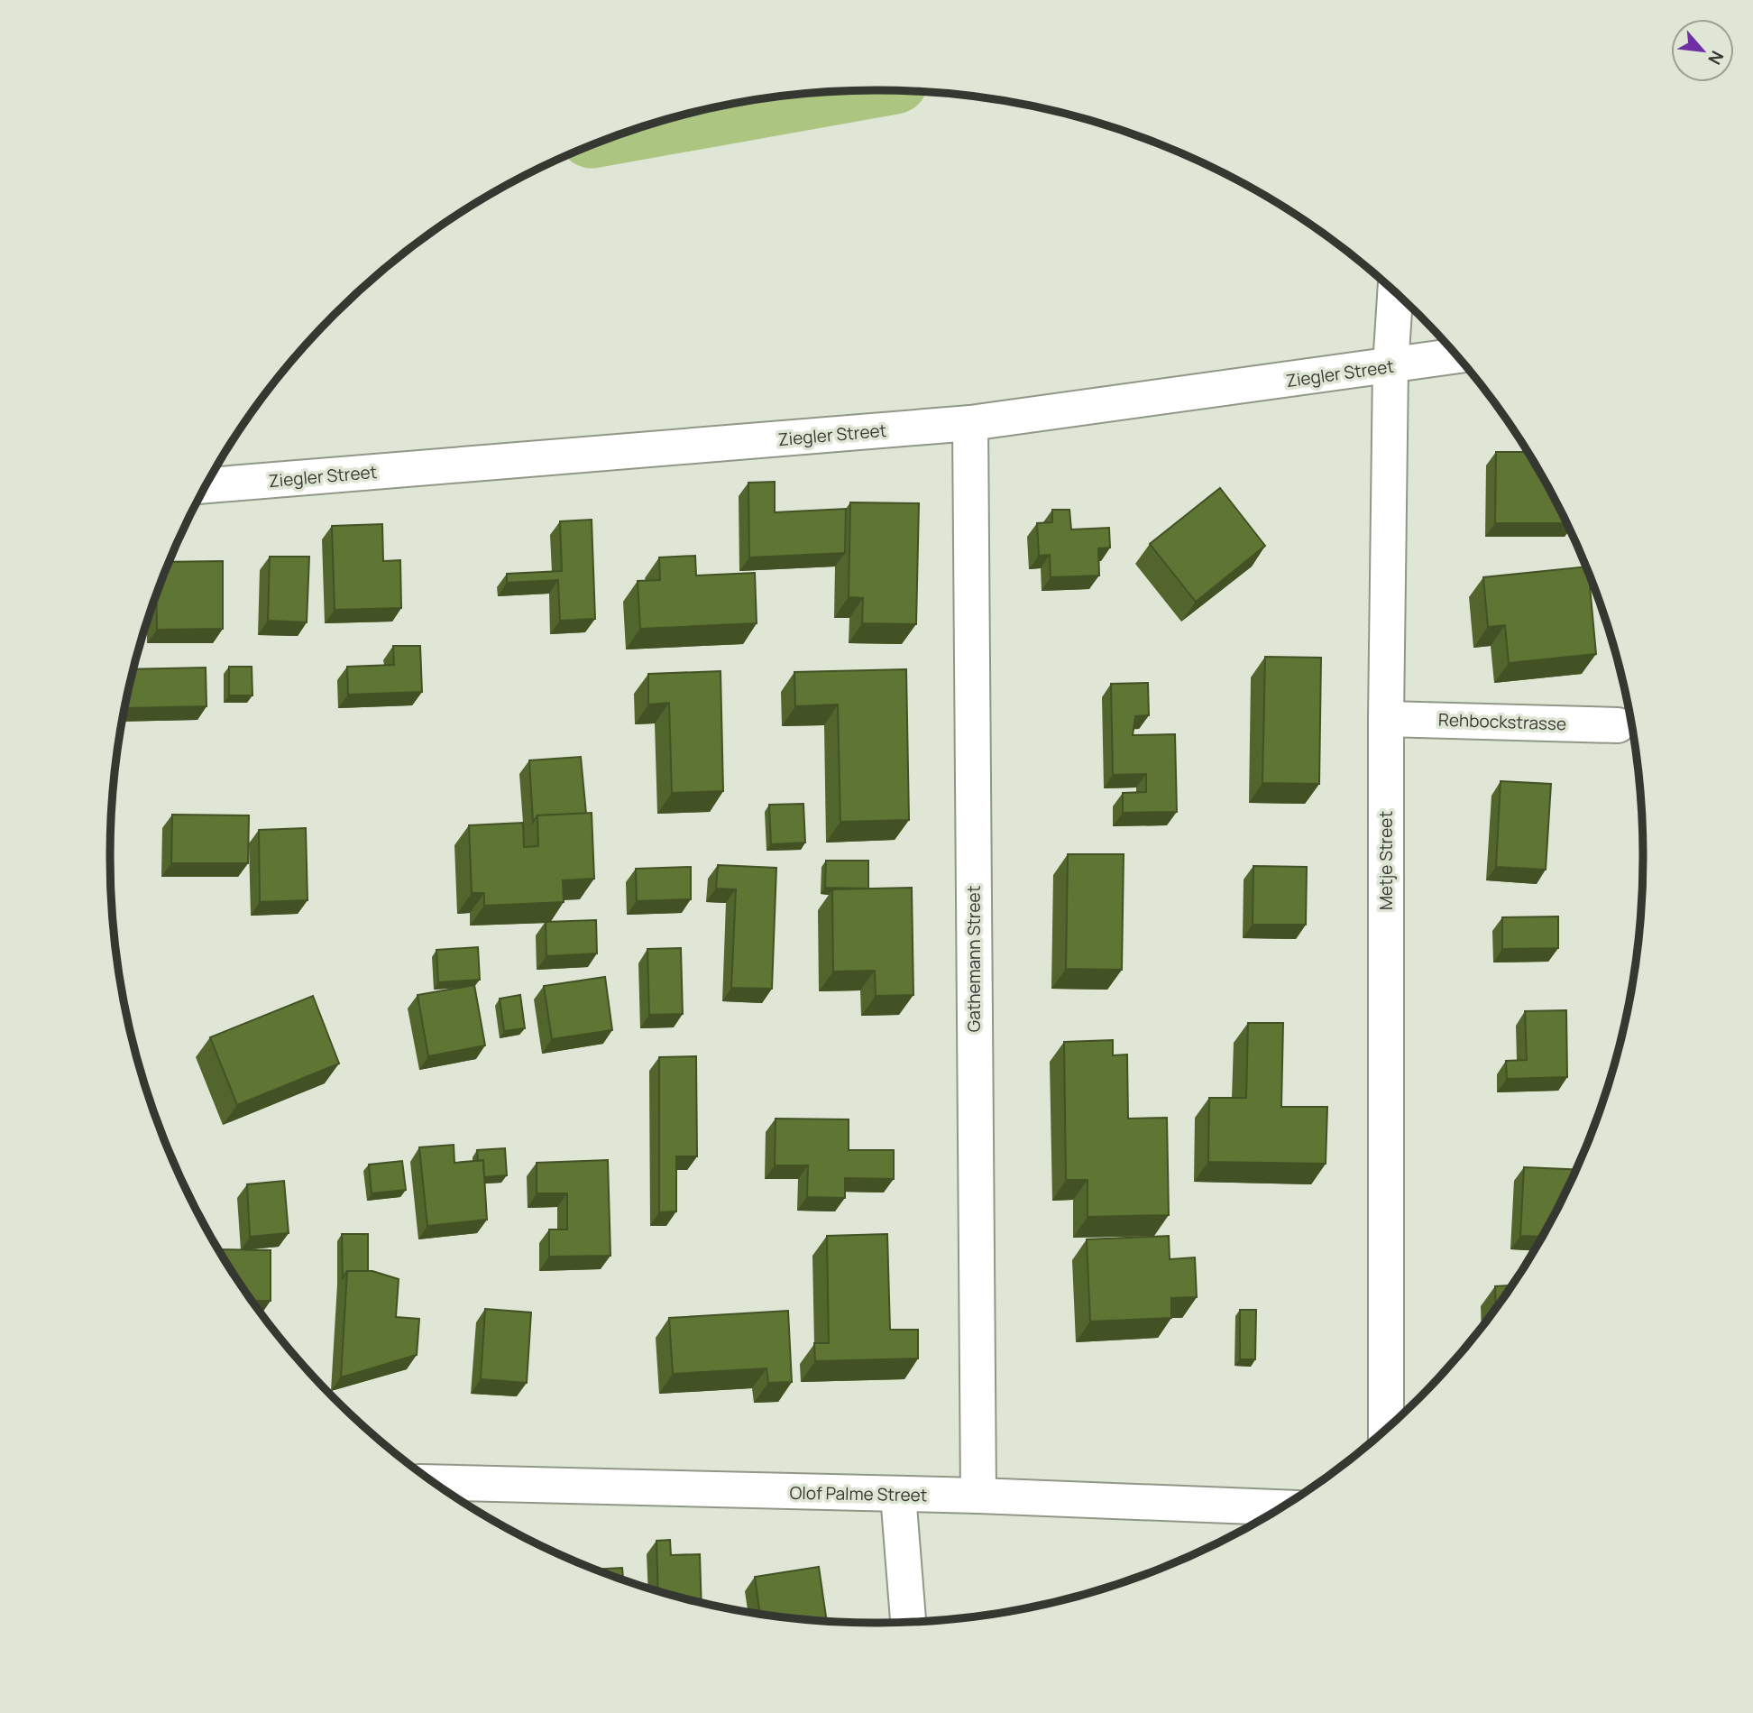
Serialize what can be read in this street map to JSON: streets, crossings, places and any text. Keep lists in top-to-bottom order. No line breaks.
{"streets":{"street":["Ziegler Street","Rehbockstrasse","Metje Street","Gathemann Street","Olof Palme Street"]},"crossings":[["Ziegler Street","Metje Street"],["Ziegler Street","Gathemann Street"],["Rehbockstrasse","Metje Street"],["Gathemann Street","Olof Palme Street"]],"north":"bottom right"}
